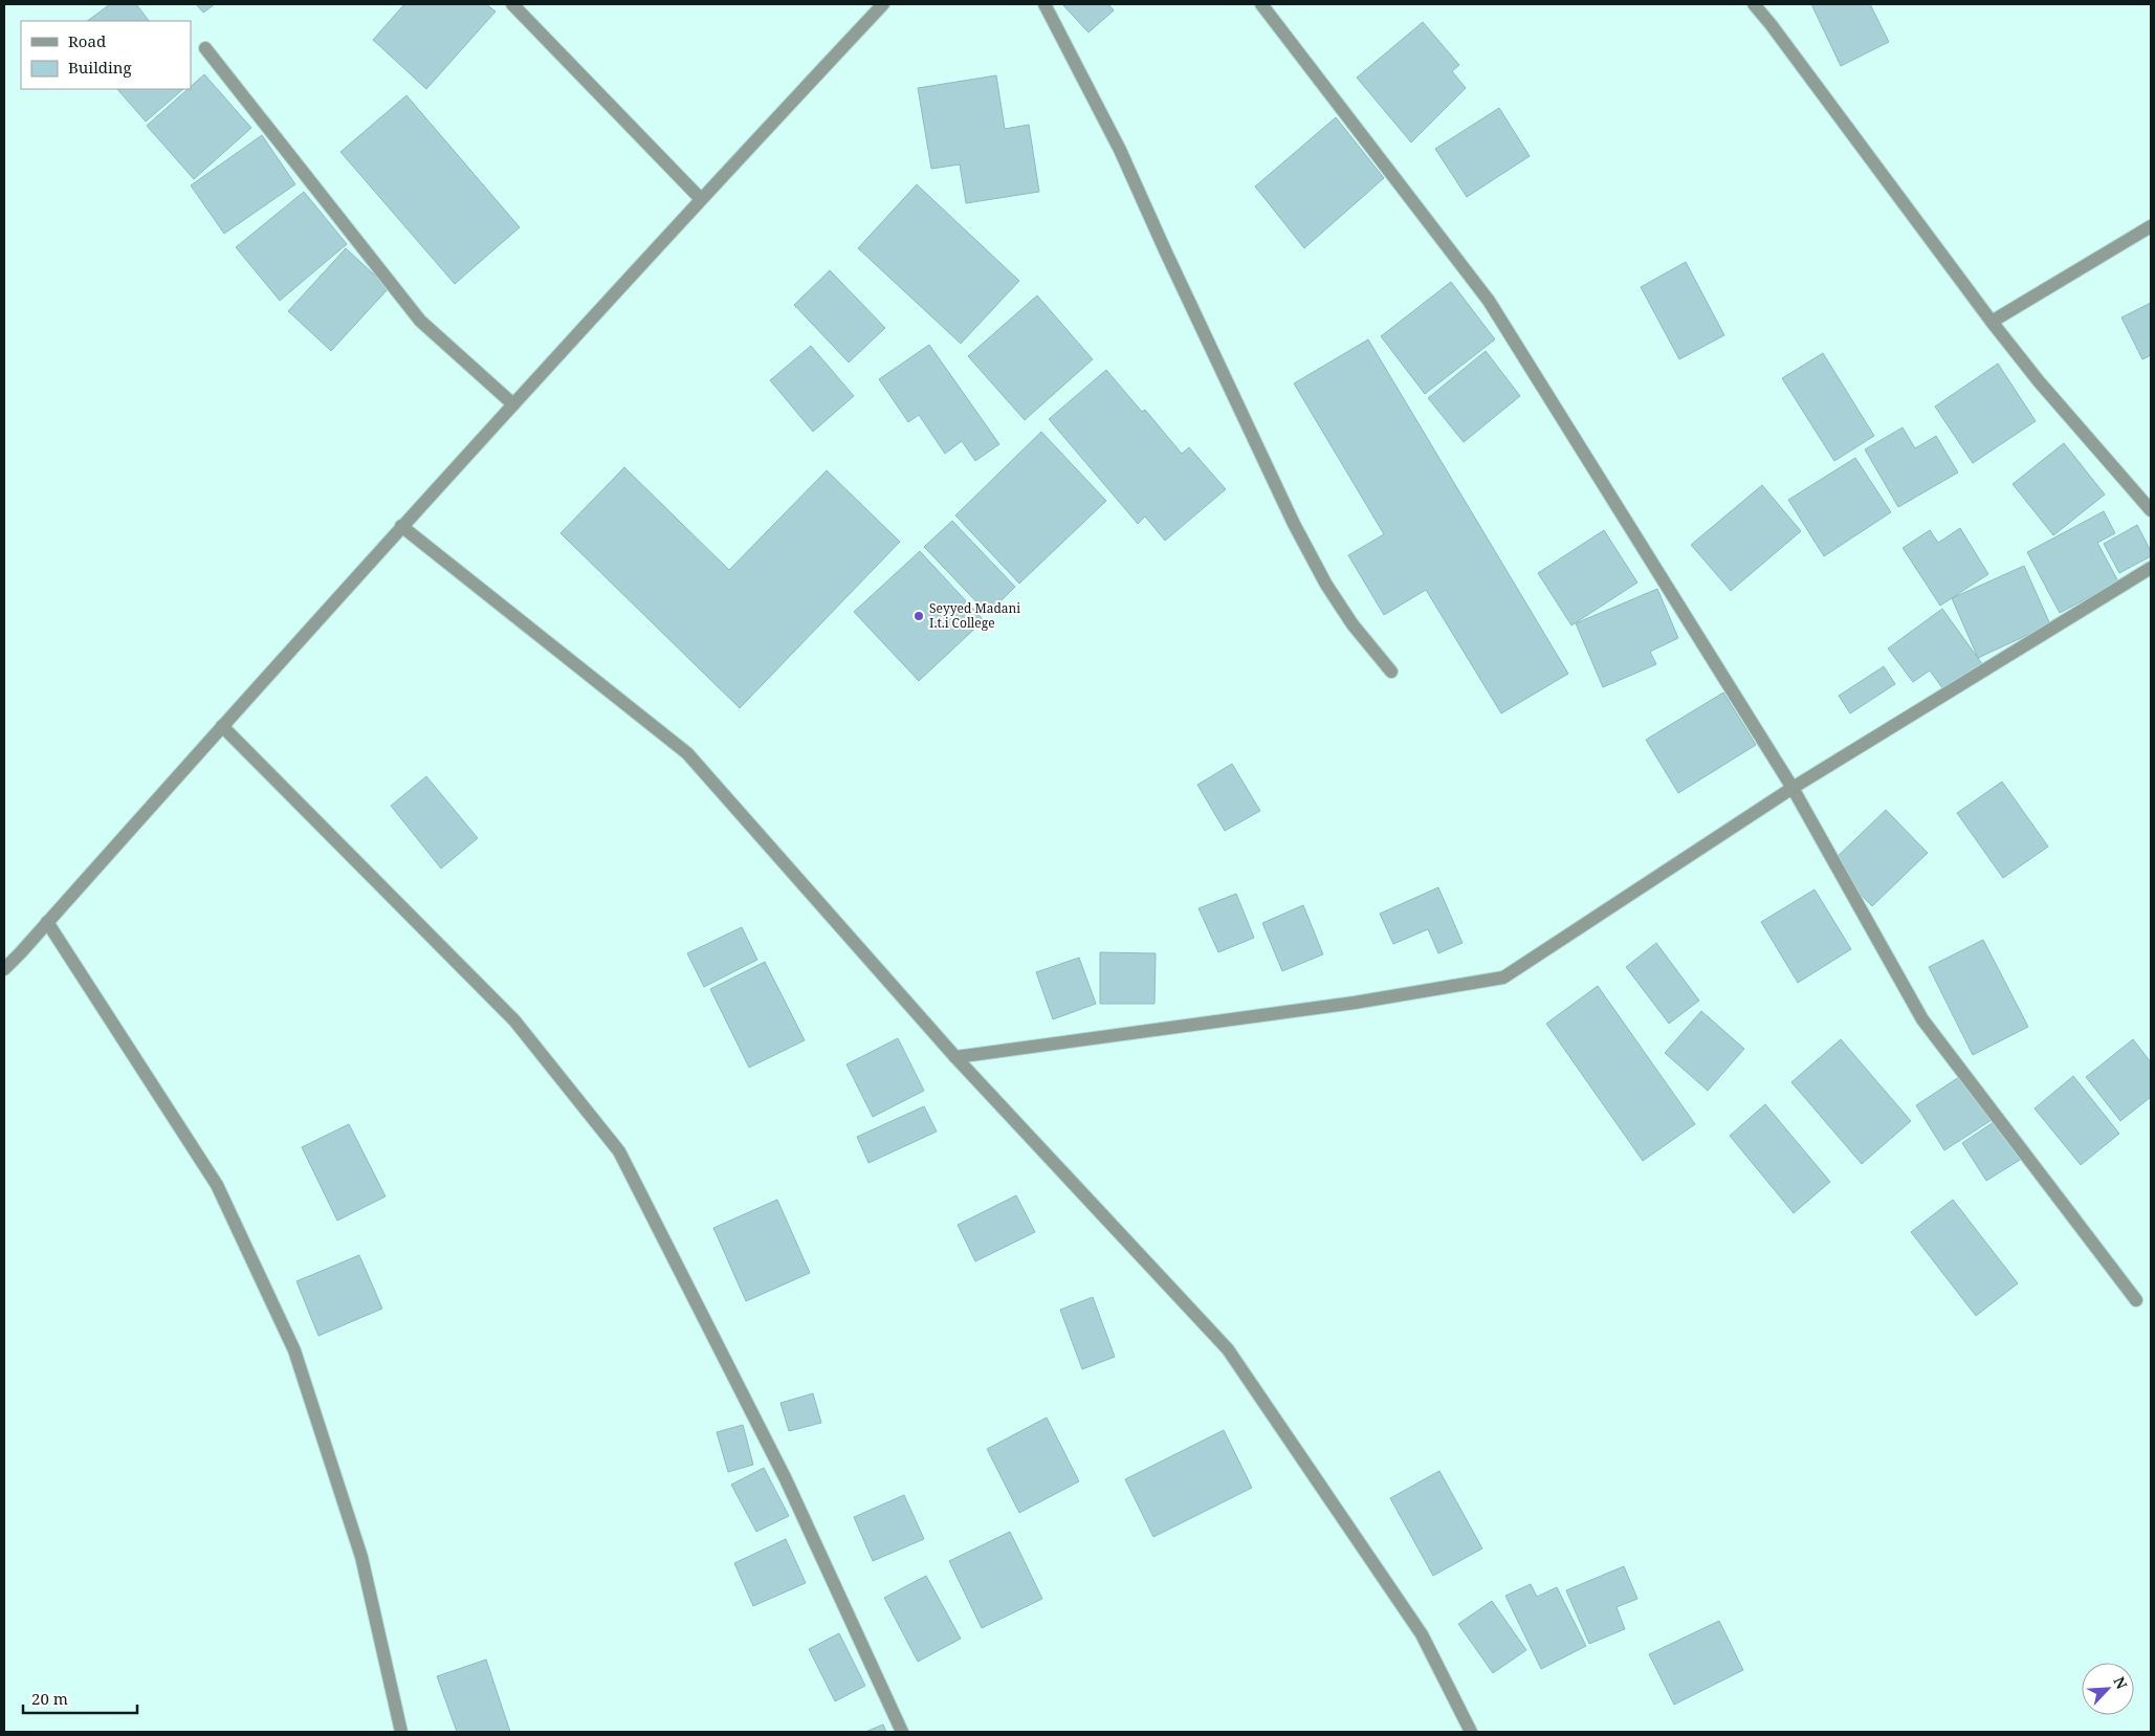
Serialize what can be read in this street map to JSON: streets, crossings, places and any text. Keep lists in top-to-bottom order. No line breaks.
{"places":["Seyyed Madani I.t.i College"],"legend":["Road","Building"],"scale_bar":"20 m","north":"top right"}
